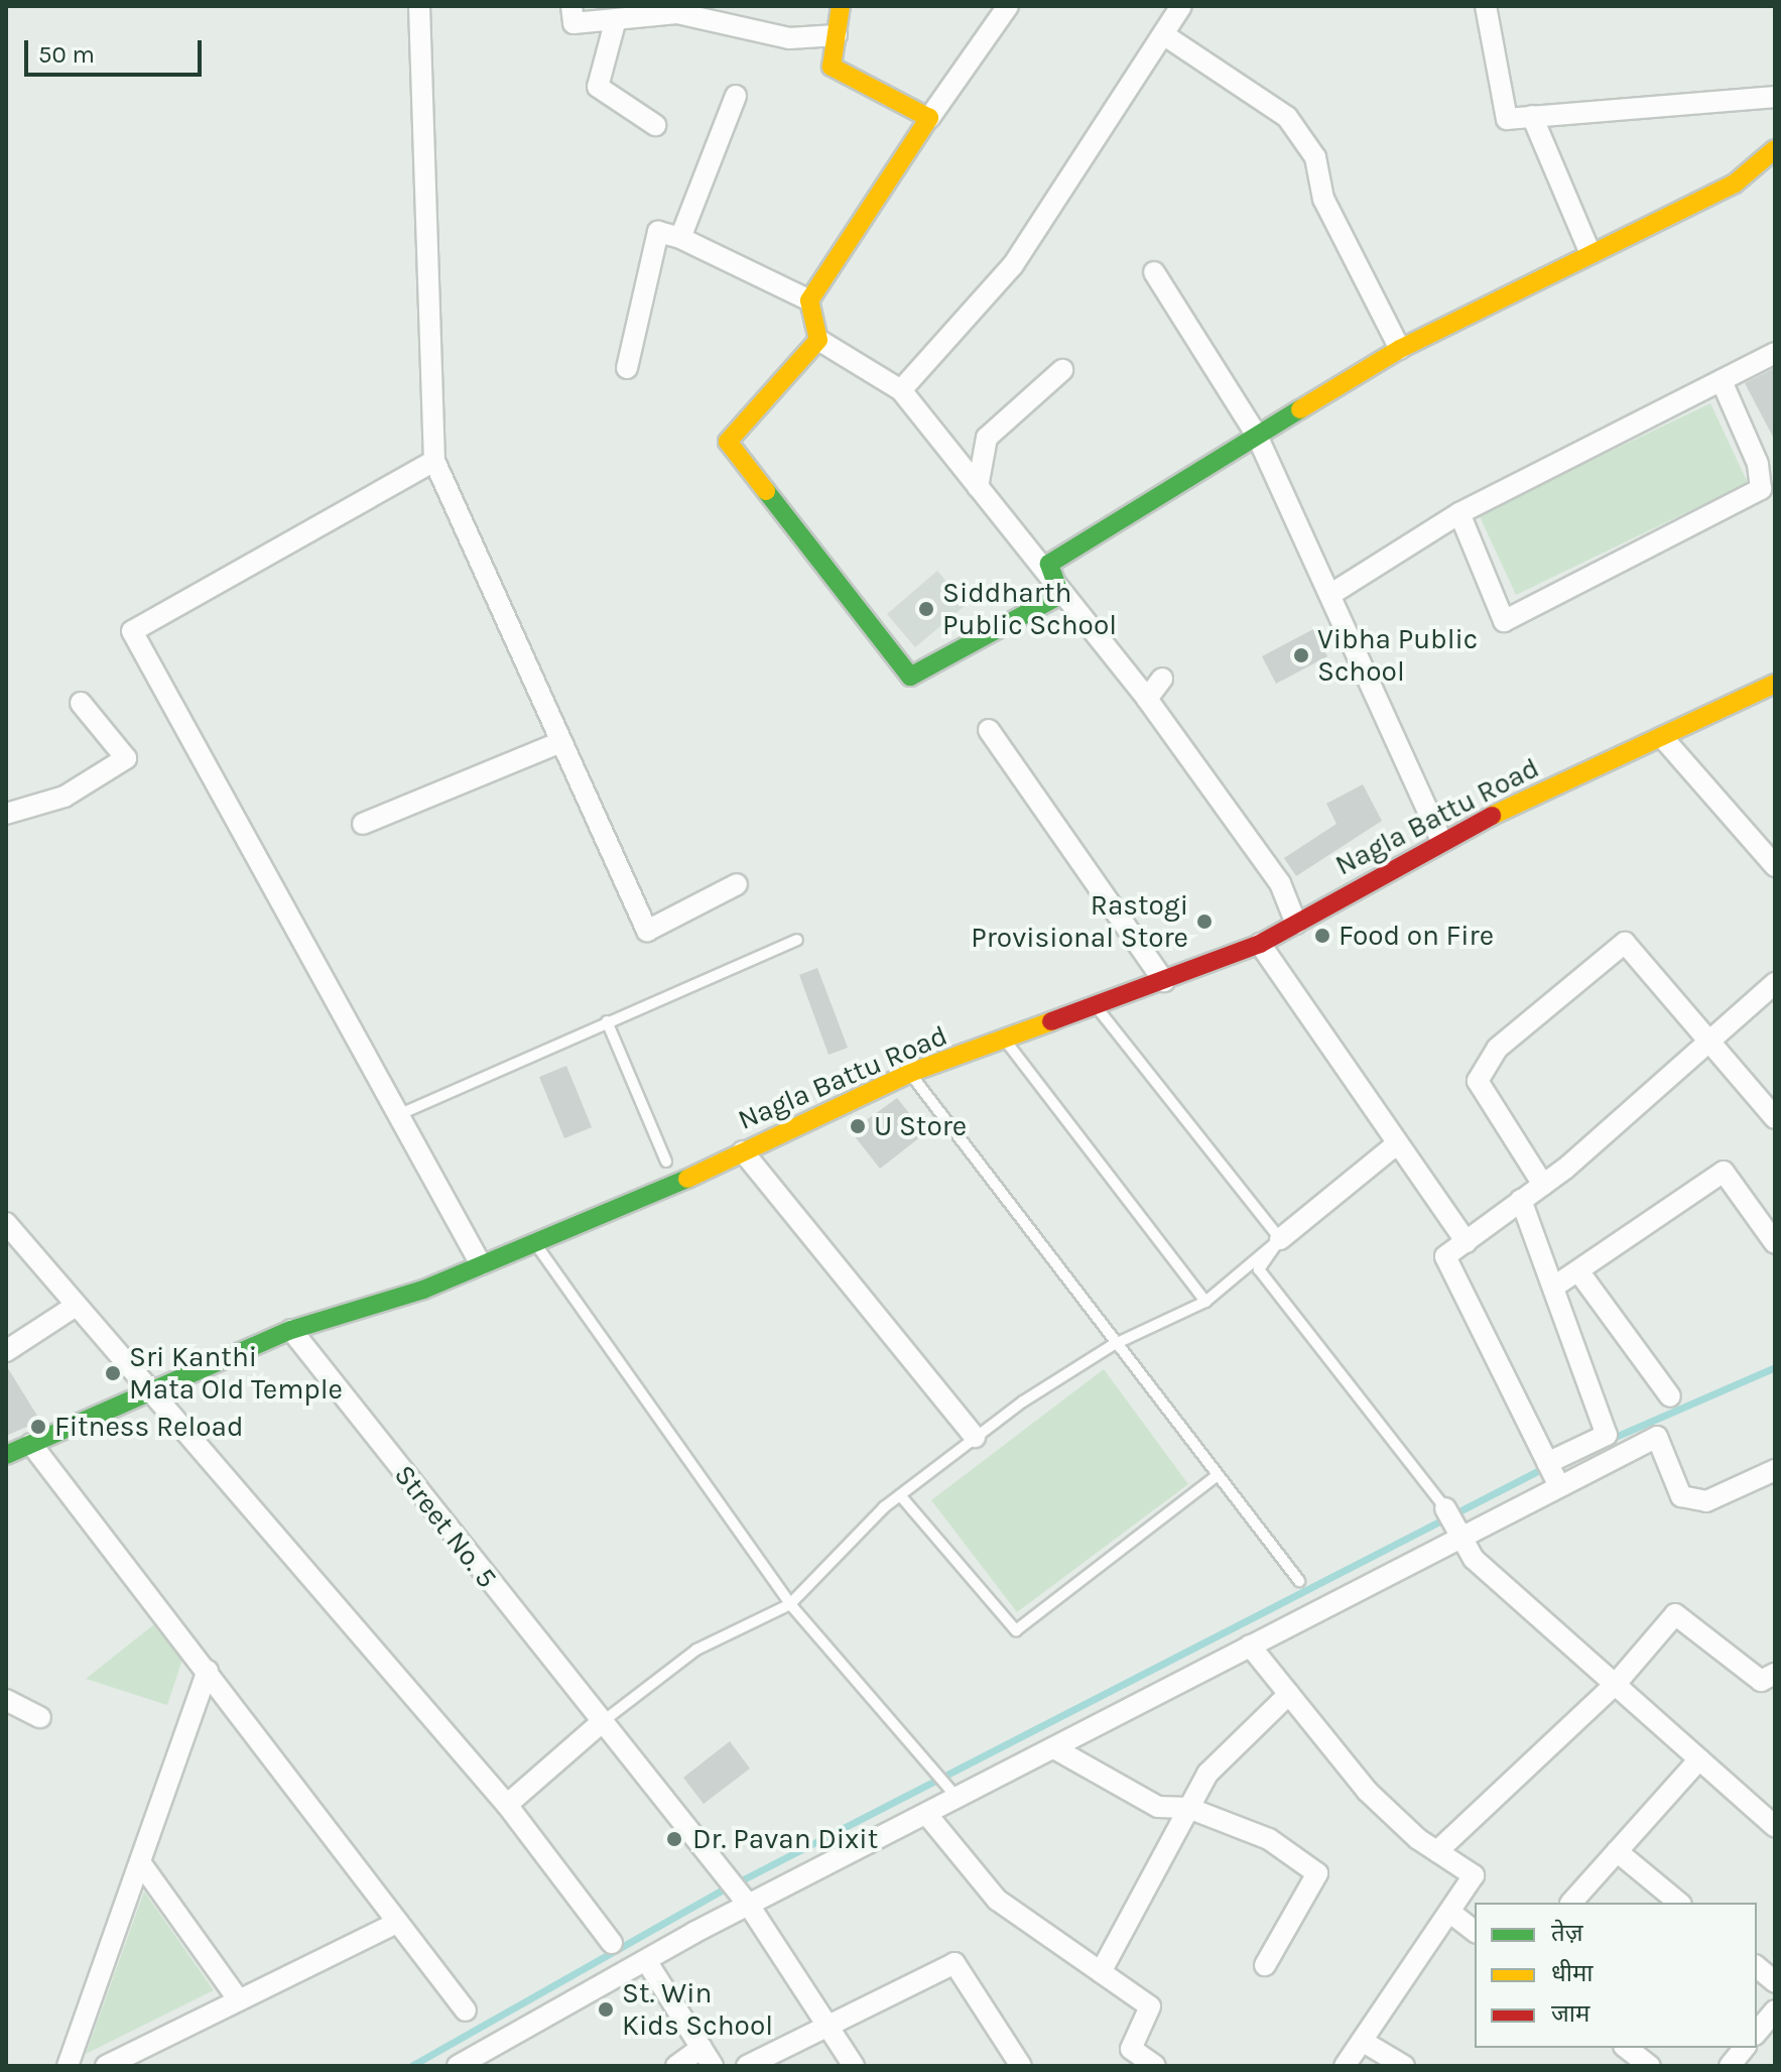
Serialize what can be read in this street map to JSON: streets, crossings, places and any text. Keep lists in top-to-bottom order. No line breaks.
{"streets":{"street":["Nagla Battu Road","Street No. 5"]},"crossings":[["Nagla Battu Road","Street No. 5"]],"places":["Siddharth Public School","Vibha Public School","Rastogi Provisional Store","Food on Fire","U Store","Sri Kanthi Mata Old Temple","Fitness Reload","Dr. Pavan Dixit","St. Win Kids School"],"legend":["तेज़","धीमा","जाम"],"scale_bar":"50 m"}
